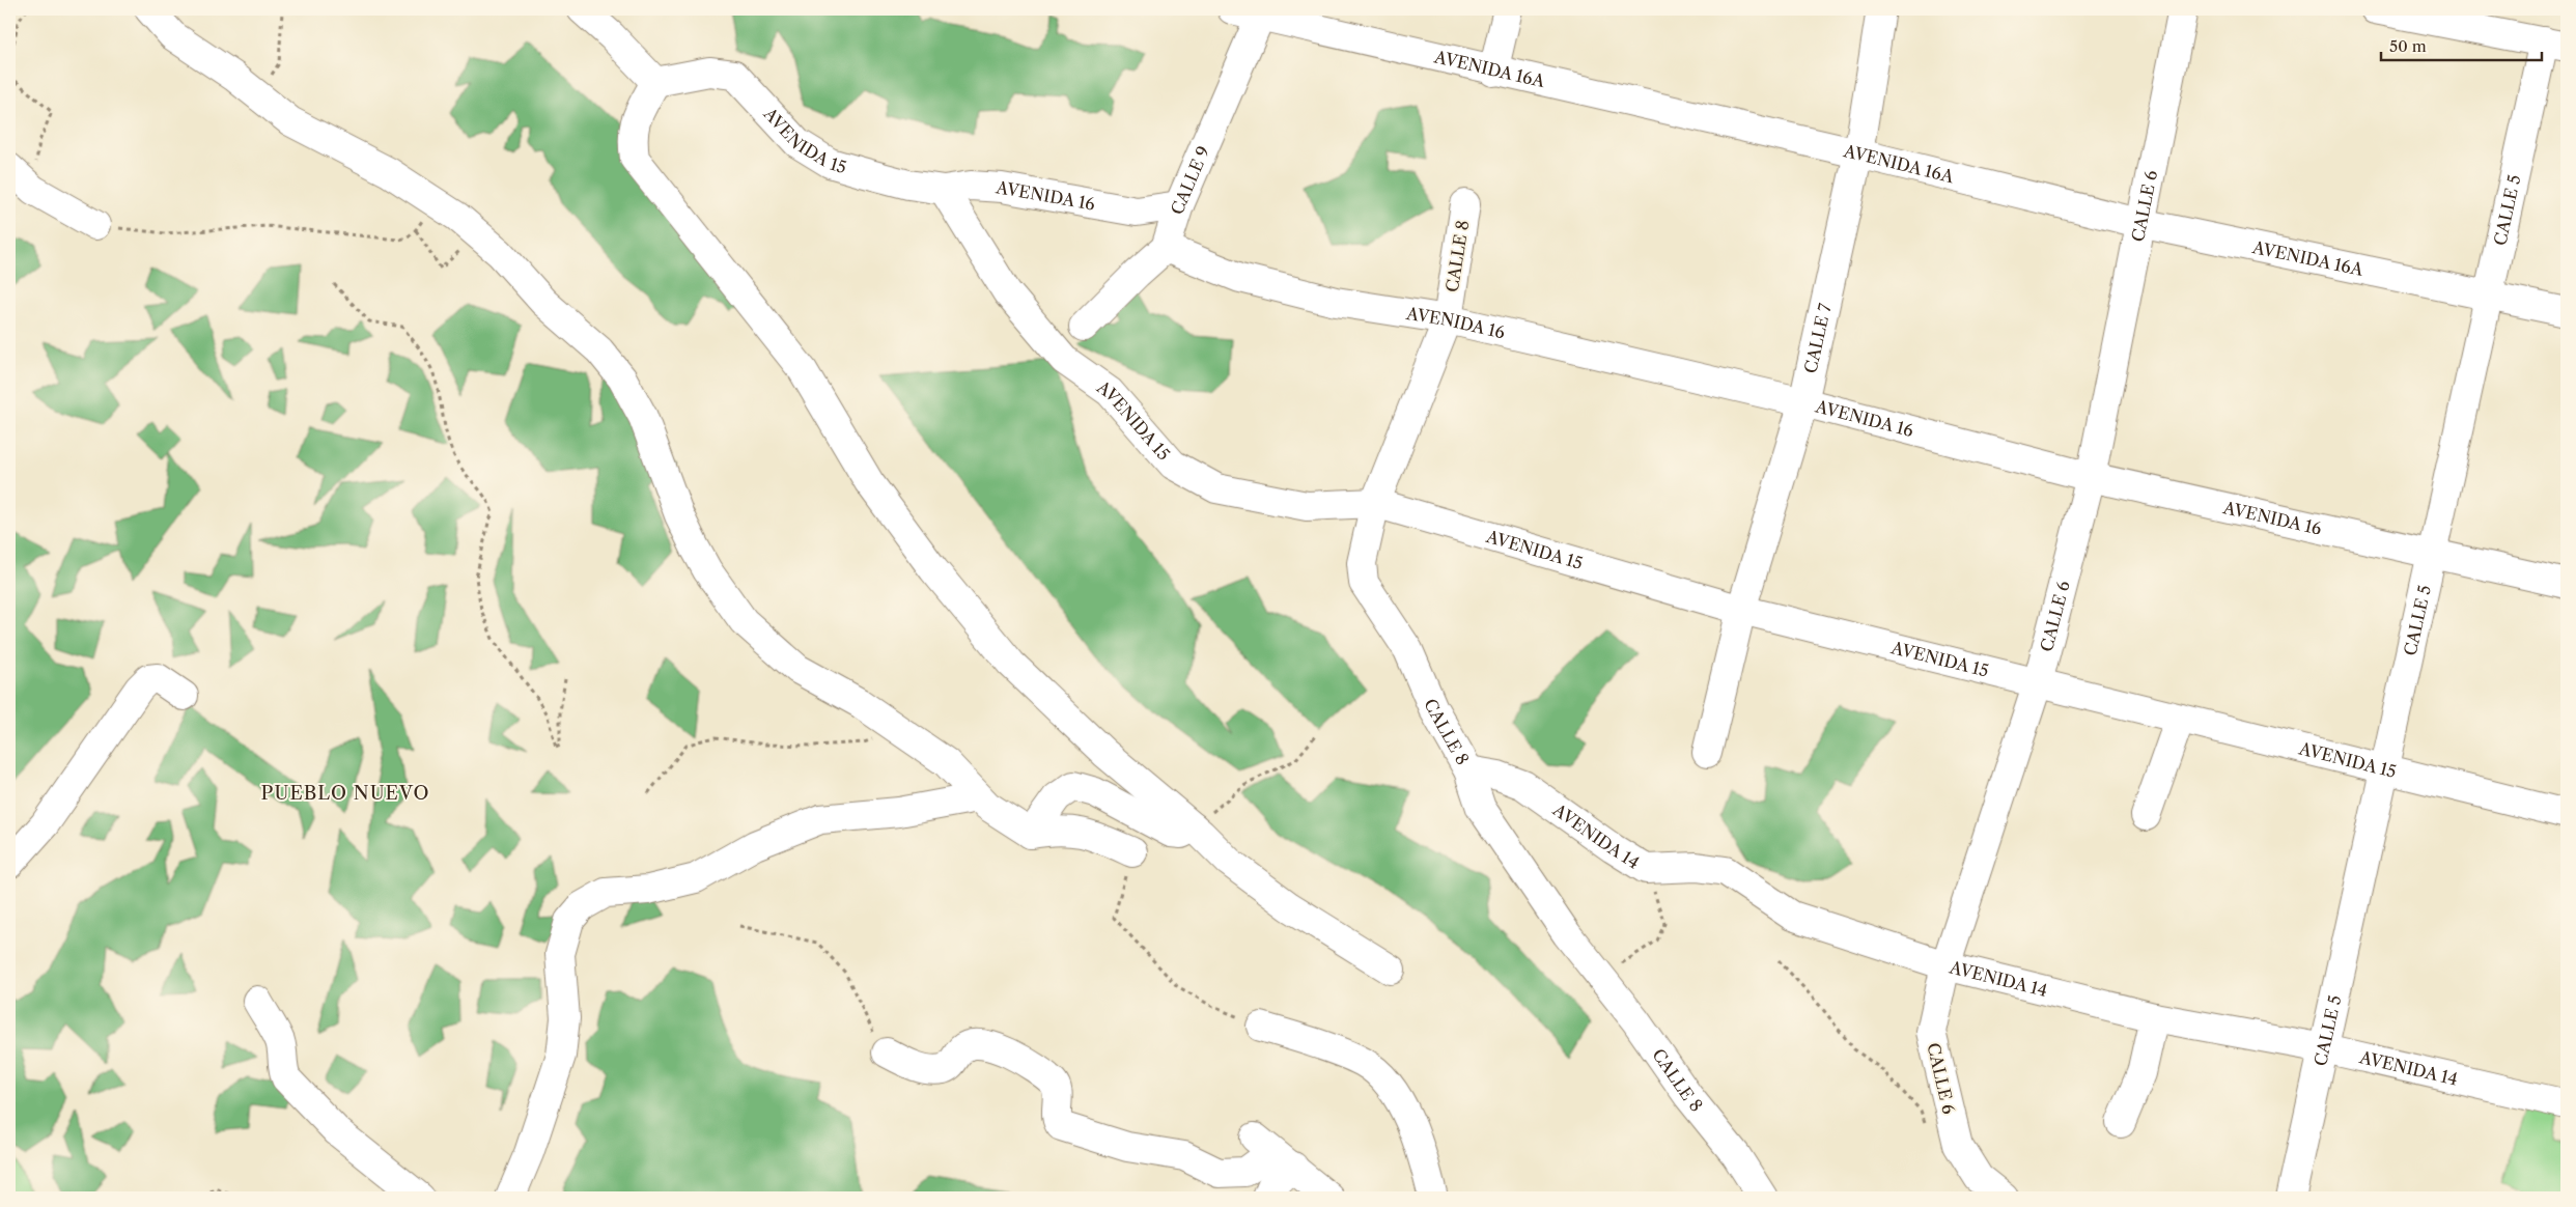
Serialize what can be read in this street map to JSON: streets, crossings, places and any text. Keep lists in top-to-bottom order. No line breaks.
{"streets":{"street":["AVENIDA 16A","AVENIDA 15","CALLE 9","AVENIDA 16","CALLE 6","CALLE 5","CALLE 8","CALLE 7","AVENIDA 14"]},"crossings":[["AVENIDA 16A","CALLE 9"],["AVENIDA 16A","CALLE 6"],["AVENIDA 16A","CALLE 5"],["AVENIDA 16A","CALLE 7"],["AVENIDA 15","AVENIDA 16"],["AVENIDA 15","CALLE 6"],["AVENIDA 15","CALLE 5"],["AVENIDA 15","CALLE 8"],["AVENIDA 15","CALLE 7"],["CALLE 9","AVENIDA 16"],["AVENIDA 16","CALLE 6"],["AVENIDA 16","CALLE 5"],["AVENIDA 16","CALLE 8"],["AVENIDA 16","CALLE 7"],["CALLE 6","AVENIDA 14"],["CALLE 5","AVENIDA 14"],["CALLE 8","AVENIDA 14"]],"districts":["PUEBLO NUEVO"],"scale_bar":"50 m"}
